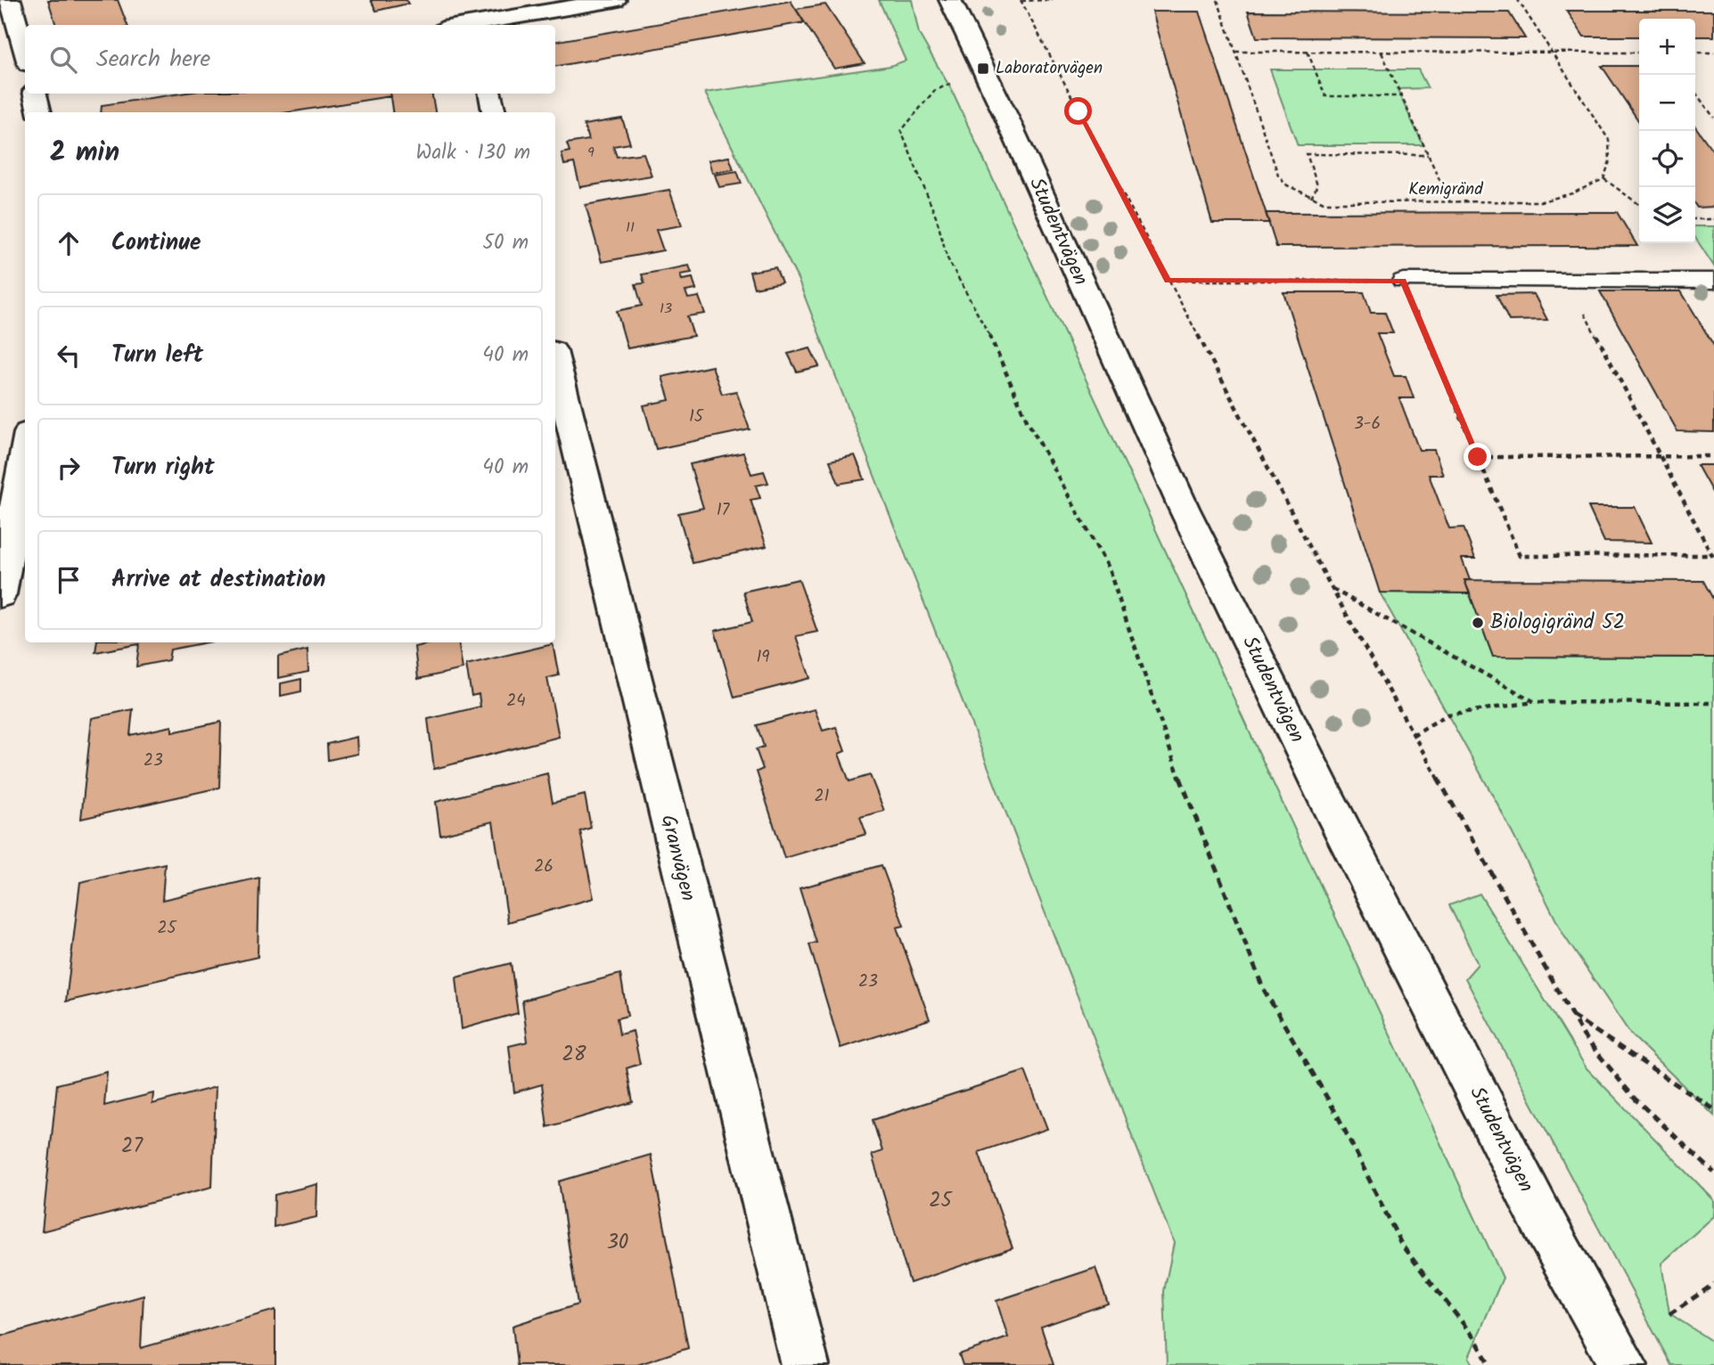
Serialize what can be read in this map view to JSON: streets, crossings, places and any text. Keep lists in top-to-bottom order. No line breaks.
{"streets":{"street":["Studentvägen","Granvägen"],"path":["Kemigränd"]},"places":{"transit":["Laboratorvägen"],"other":["Biologigränd 52"]},"house_numbers":["9","11","13","15","3-6","17","19","24","23","21","26","25","23","28","27","25","30"],"page":{"map_buttons":["+","−"],"search":"Search here","heading":["2 min","Walk · 130 m"],"list":[["Continue","50 m"],["Turn left","40 m"],["Turn right","40 m"],"Arrive at destination"]}}
